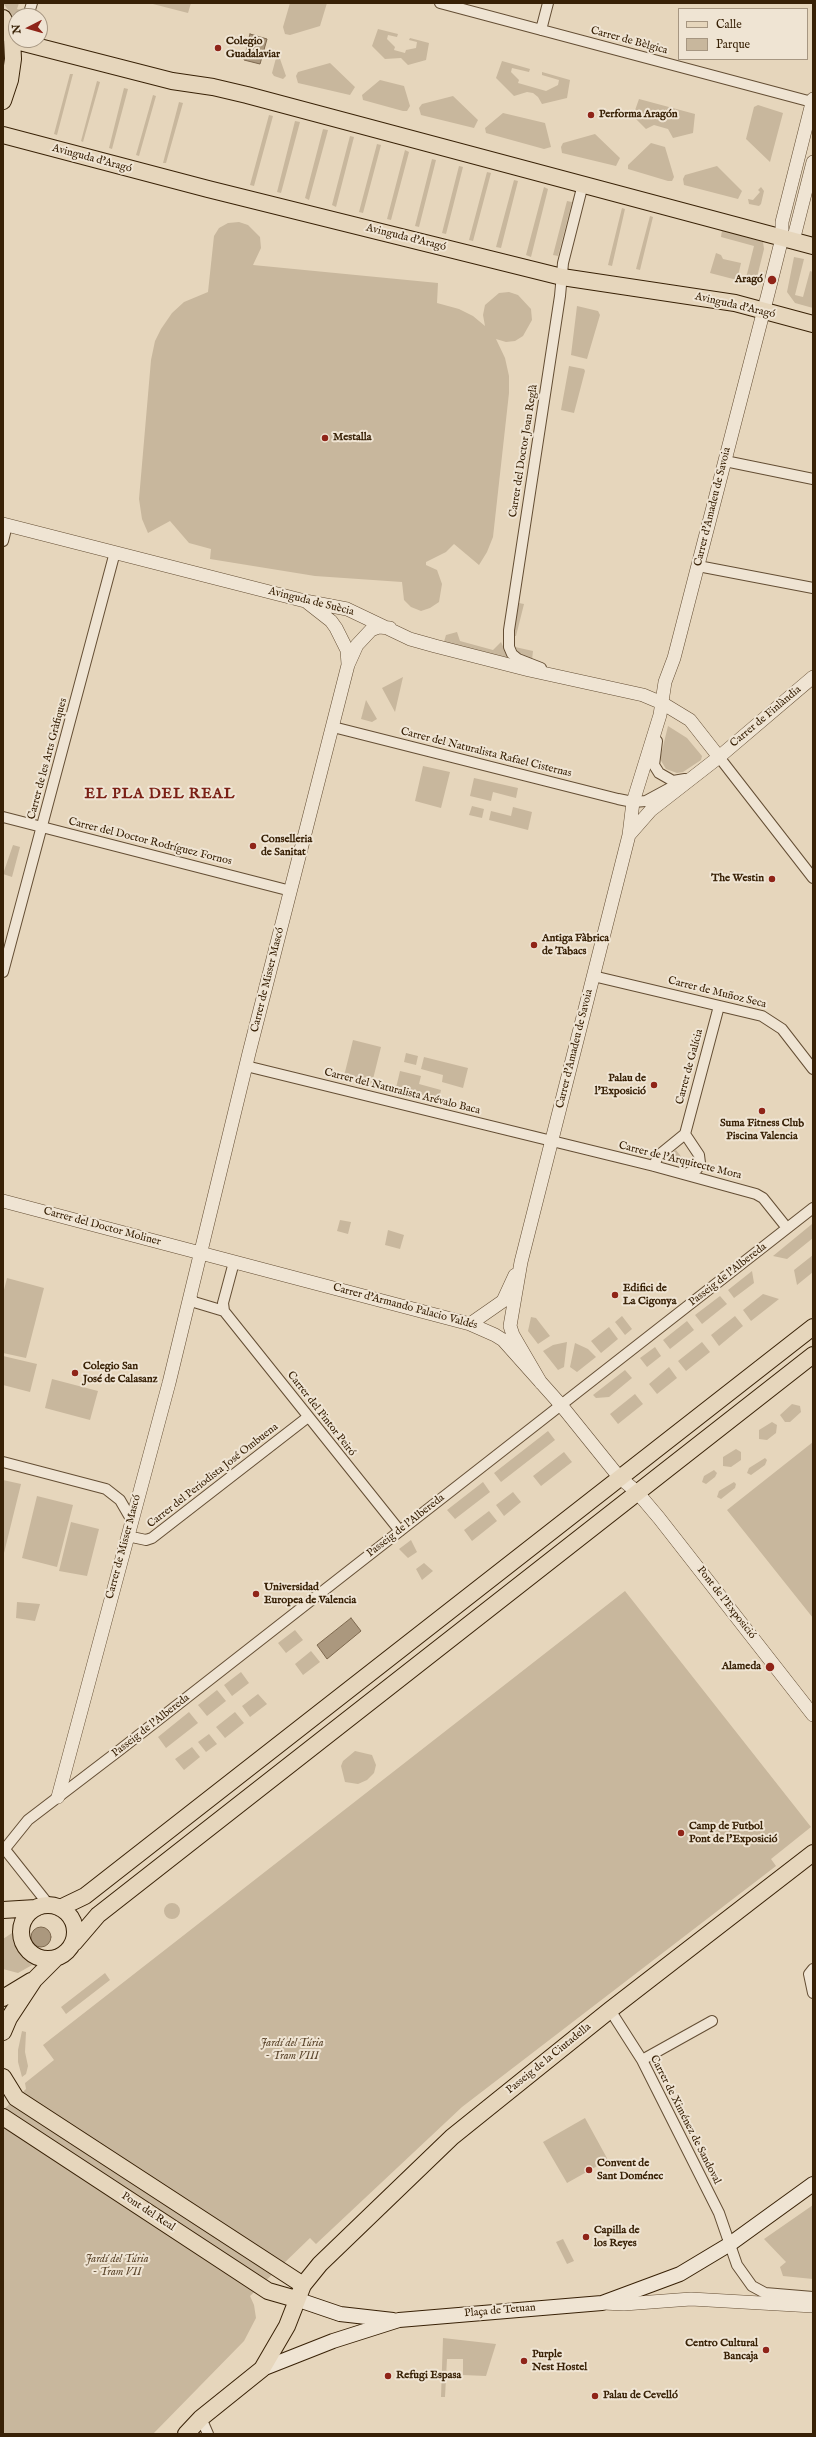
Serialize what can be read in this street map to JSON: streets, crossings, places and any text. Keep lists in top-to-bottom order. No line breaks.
{"streets":{"main road":["Avinguda d'Aragó","Passeig de la Ciutadella","Pont del Real","Plaça de Tetuan"],"street":["Carrer de Bèlgica","Carrer del Doctor Joan Reglà","Carrer d'Amadeu de Savoia","Avinguda de Suècia","Carrer de Finlàndia","Carrer del Naturalista Rafael Cisternas","Carrer de les Arts Gràfiques","Carrer del Doctor Rodríguez Fornos","Carrer de Misser Mascó","Carrer de Muñoz Seca","Carrer de Galícia","Carrer del Naturalista Arévalo Baca","Carrer de l'Arquitecte Mora","Carrer del Doctor Moliner","Passeig de l'Albereda","Carrer d'Armando Palacio Valdés","Carrer del Pintor Peiró","Carrer del Periodista José Ombuena","Pont de l'Exposició","Carrer de Ximénez de Sandoval"]},"crossings":[["Avinguda d'Aragó","Carrer del Doctor Joan Reglà"],["Avinguda d'Aragó","Carrer d'Amadeu de Savoia"],["Carrer del Doctor Joan Reglà","Avinguda de Suècia"],["Carrer d'Amadeu de Savoia","Avinguda de Suècia"],["Carrer d'Amadeu de Savoia","Carrer de Finlàndia"],["Carrer d'Amadeu de Savoia","Carrer del Naturalista Rafael Cisternas"],["Carrer d'Amadeu de Savoia","Carrer de Muñoz Seca"],["Carrer d'Amadeu de Savoia","Carrer del Naturalista Arévalo Baca"],["Carrer d'Amadeu de Savoia","Carrer de l'Arquitecte Mora"],["Carrer d'Amadeu de Savoia","Carrer d'Armando Palacio Valdés"],["Avinguda de Suècia","Carrer de Finlàndia"],["Avinguda de Suècia","Carrer de les Arts Gràfiques"],["Carrer del Naturalista Rafael Cisternas","Carrer de Misser Mascó"],["Carrer de les Arts Gràfiques","Carrer del Doctor Rodríguez Fornos"],["Carrer del Doctor Rodríguez Fornos","Carrer de Misser Mascó"],["Carrer de Misser Mascó","Carrer del Naturalista Arévalo Baca"],["Carrer de Misser Mascó","Carrer del Doctor Moliner"],["Carrer de Misser Mascó","Passeig de l'Albereda"],["Carrer de Misser Mascó","Carrer d'Armando Palacio Valdés"],["Carrer de Misser Mascó","Carrer del Periodista José Ombuena"],["Carrer de Muñoz Seca","Carrer de Galícia"],["Carrer del Naturalista Arévalo Baca","Carrer de l'Arquitecte Mora"],["Carrer de l'Arquitecte Mora","Passeig de l'Albereda"],["Carrer del Doctor Moliner","Carrer d'Armando Palacio Valdés"],["Passeig de l'Albereda","Carrer d'Armando Palacio Valdés"],["Passeig de l'Albereda","Carrer del Pintor Peiró"],["Carrer d'Armando Palacio Valdés","Pont de l'Exposició"],["Carrer del Pintor Peiró","Carrer del Periodista José Ombuena"],["Passeig de la Ciutadella","Carrer de Ximénez de Sandoval"],["Passeig de la Ciutadella","Pont del Real"],["Passeig de la Ciutadella","Plaça de Tetuan"],["Carrer de Ximénez de Sandoval","Plaça de Tetuan"],["Pont del Real","Plaça de Tetuan"]],"districts":["EL PLA DEL REAL"],"parks":["Jardí del Túria - Tram VIII","Jardí del Túria - Tram VII"],"places":["Colegio Guadalaviar","Performa Aragón","Aragó","Mestalla","Conselleria de Sanitat","The Westin","Antiga Fàbrica de Tabacs","Palau de l'Exposició","Suma Fitness Club Piscina Valencia","Edifici de La Cigonya","Colegio San José de Calasanz","Universidad Europea de Valencia","Alameda","Camp de Futbol Pont de l'Exposició","Convent de Sant Doménec","Capilla de los Reyes","Centro Cultural Bancaja","Purple Nest Hostel","Refugi Espasa","Palau de Cevelló"],"legend":["Calle","Parque"],"north":"left"}
